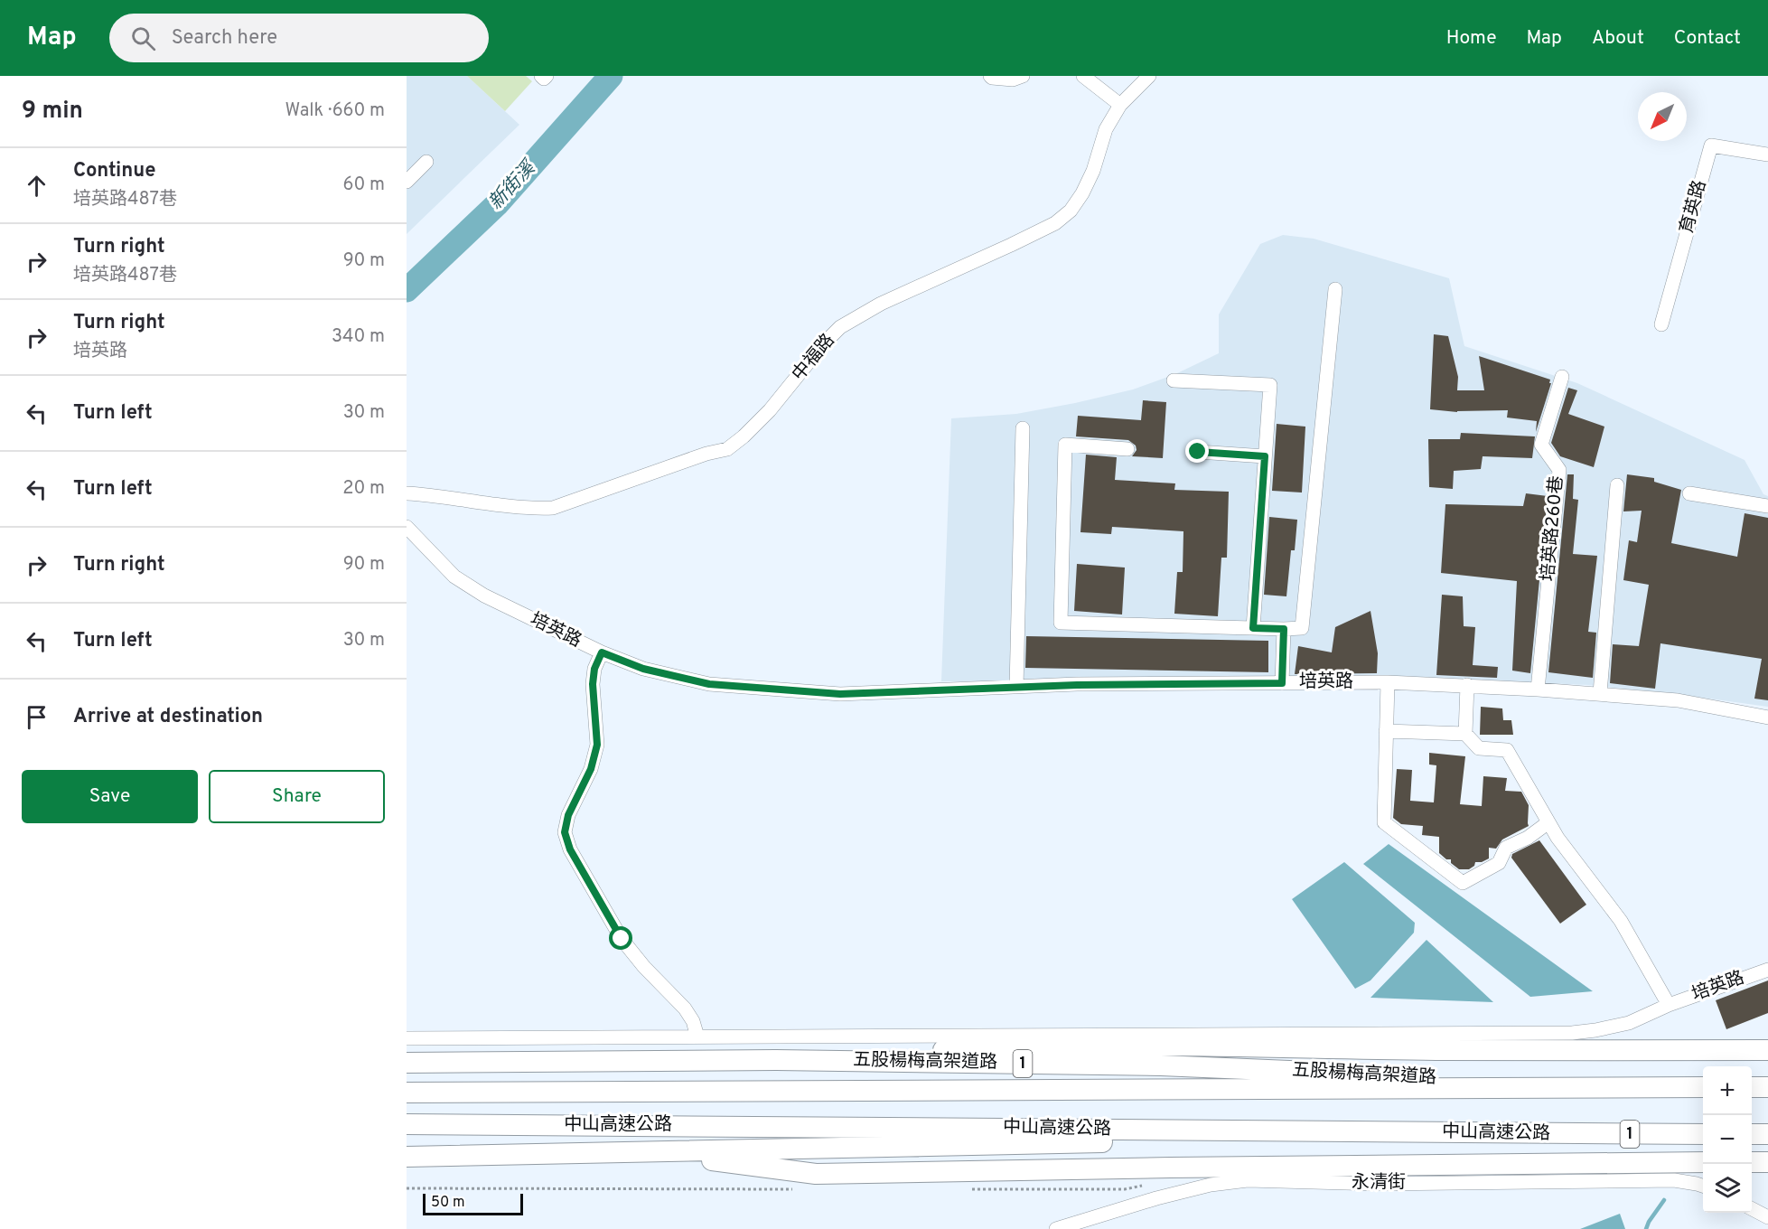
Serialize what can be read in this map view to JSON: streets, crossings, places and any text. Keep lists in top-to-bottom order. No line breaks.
{"streets":{"highway":["五股楊梅高架道路","1","中山高速公路"],"street":["育英路","中福路","培英路260巷","培英路","永清街"]},"crossings":[["培英路260巷","培英路"],["五股楊梅高架道路","中山高速公路"],["1","中山高速公路"]],"water":["新街溪"],"scale_bar":"50 m","north":"bottom left","page":{"header":"Map","search":"Search here","nav":["Home","Map","About","Contact"],"heading":["9 min","Walk · 660 m"],"list":[["Continue","培英路487巷","60 m"],["Turn right","培英路487巷","90 m"],["Turn right","培英路","340 m"],["Turn left","30 m"],["Turn left","20 m"],["Turn right","90 m"],["Turn left","30 m"],"Arrive at destination"],"buttons":["Save","Share"],"map_buttons":["+","−"],"scale":"50 m"}}
